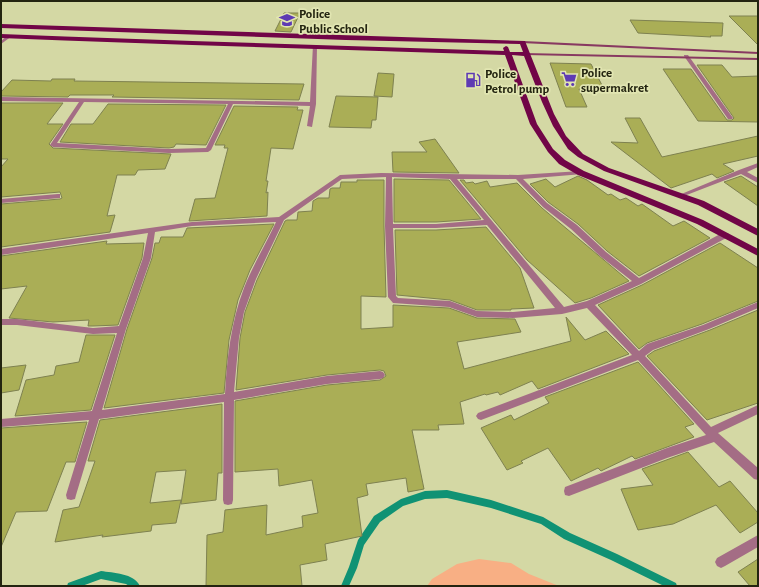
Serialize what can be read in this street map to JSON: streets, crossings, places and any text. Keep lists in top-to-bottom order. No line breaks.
{"places":{"school or university":["Police Public School"],"supermarket":["Police supermakret"],"fuel station":["Police Petrol pump"]}}
